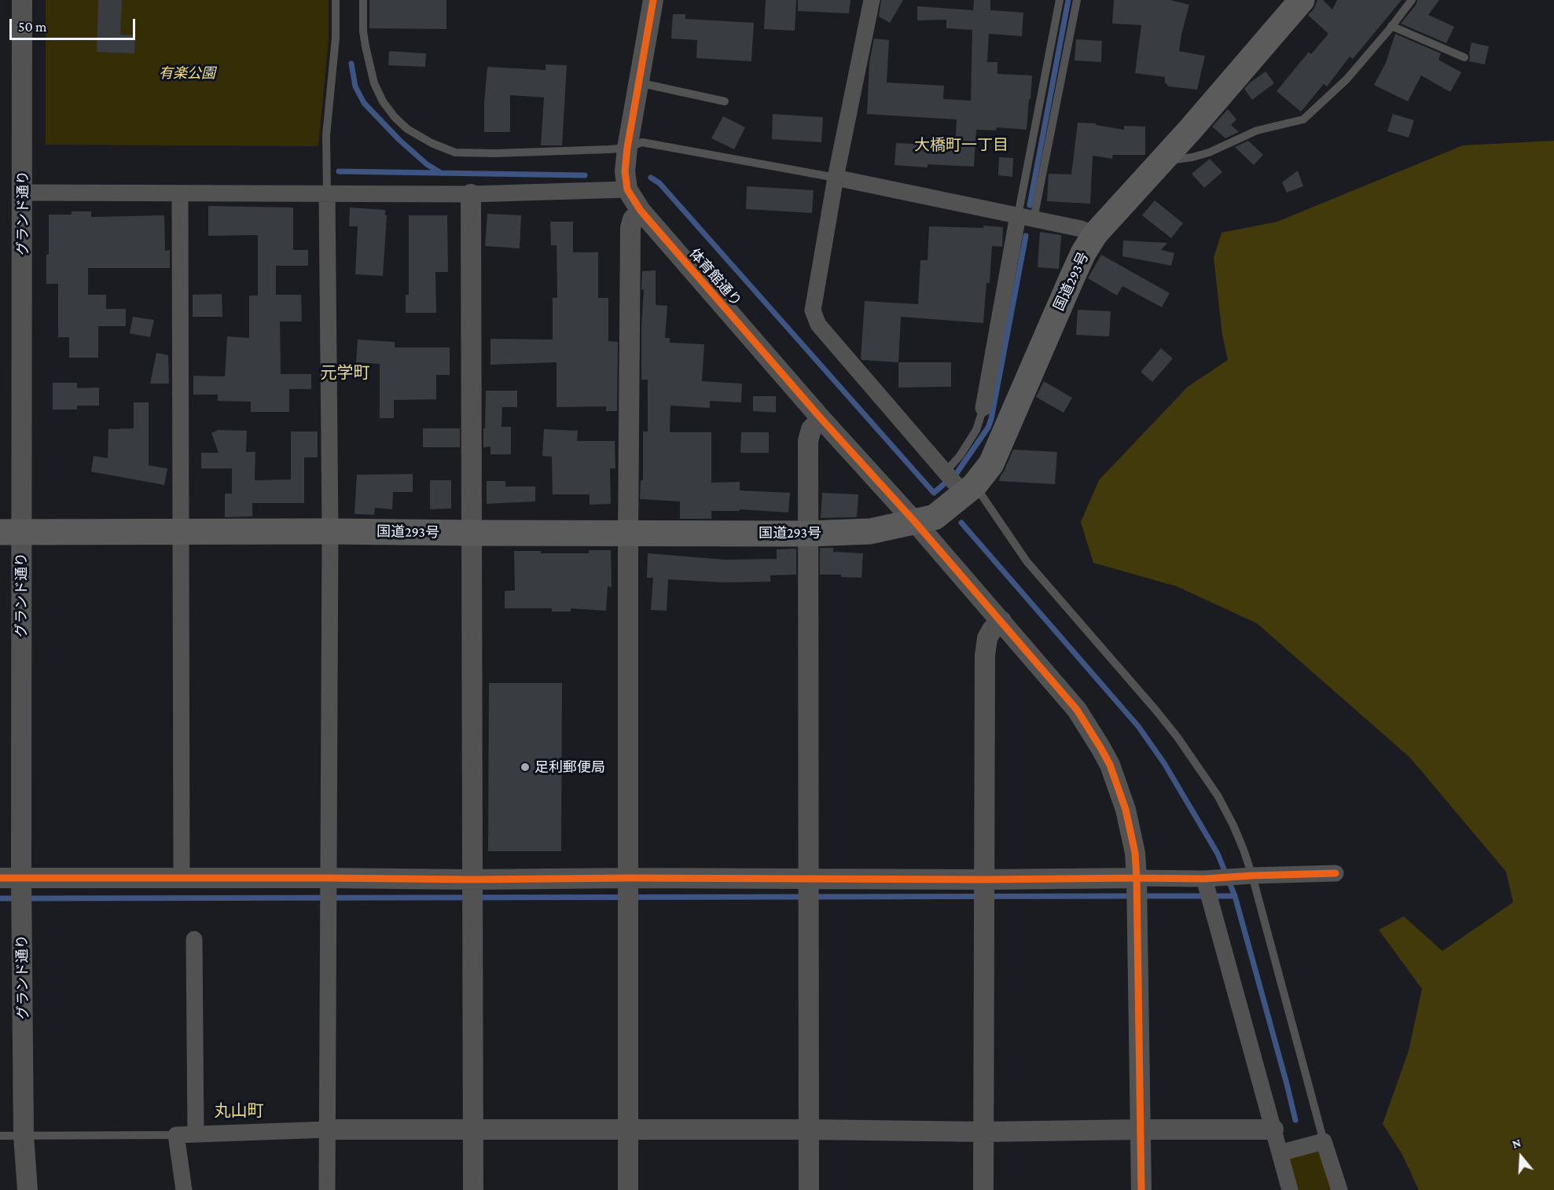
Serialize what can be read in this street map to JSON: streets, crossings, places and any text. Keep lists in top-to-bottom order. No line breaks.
{"streets":{"highway":["国道293号"],"street":["グランド通り","体育館通り"]},"crossings":[["グランド通り","国道293号"],["体育館通り","国道293号"]],"districts":["大橋町一丁目","元学町","丸山町"],"parks":["有楽公園"],"places":["足利郵便局"],"scale_bar":"50 m","north":"top"}
